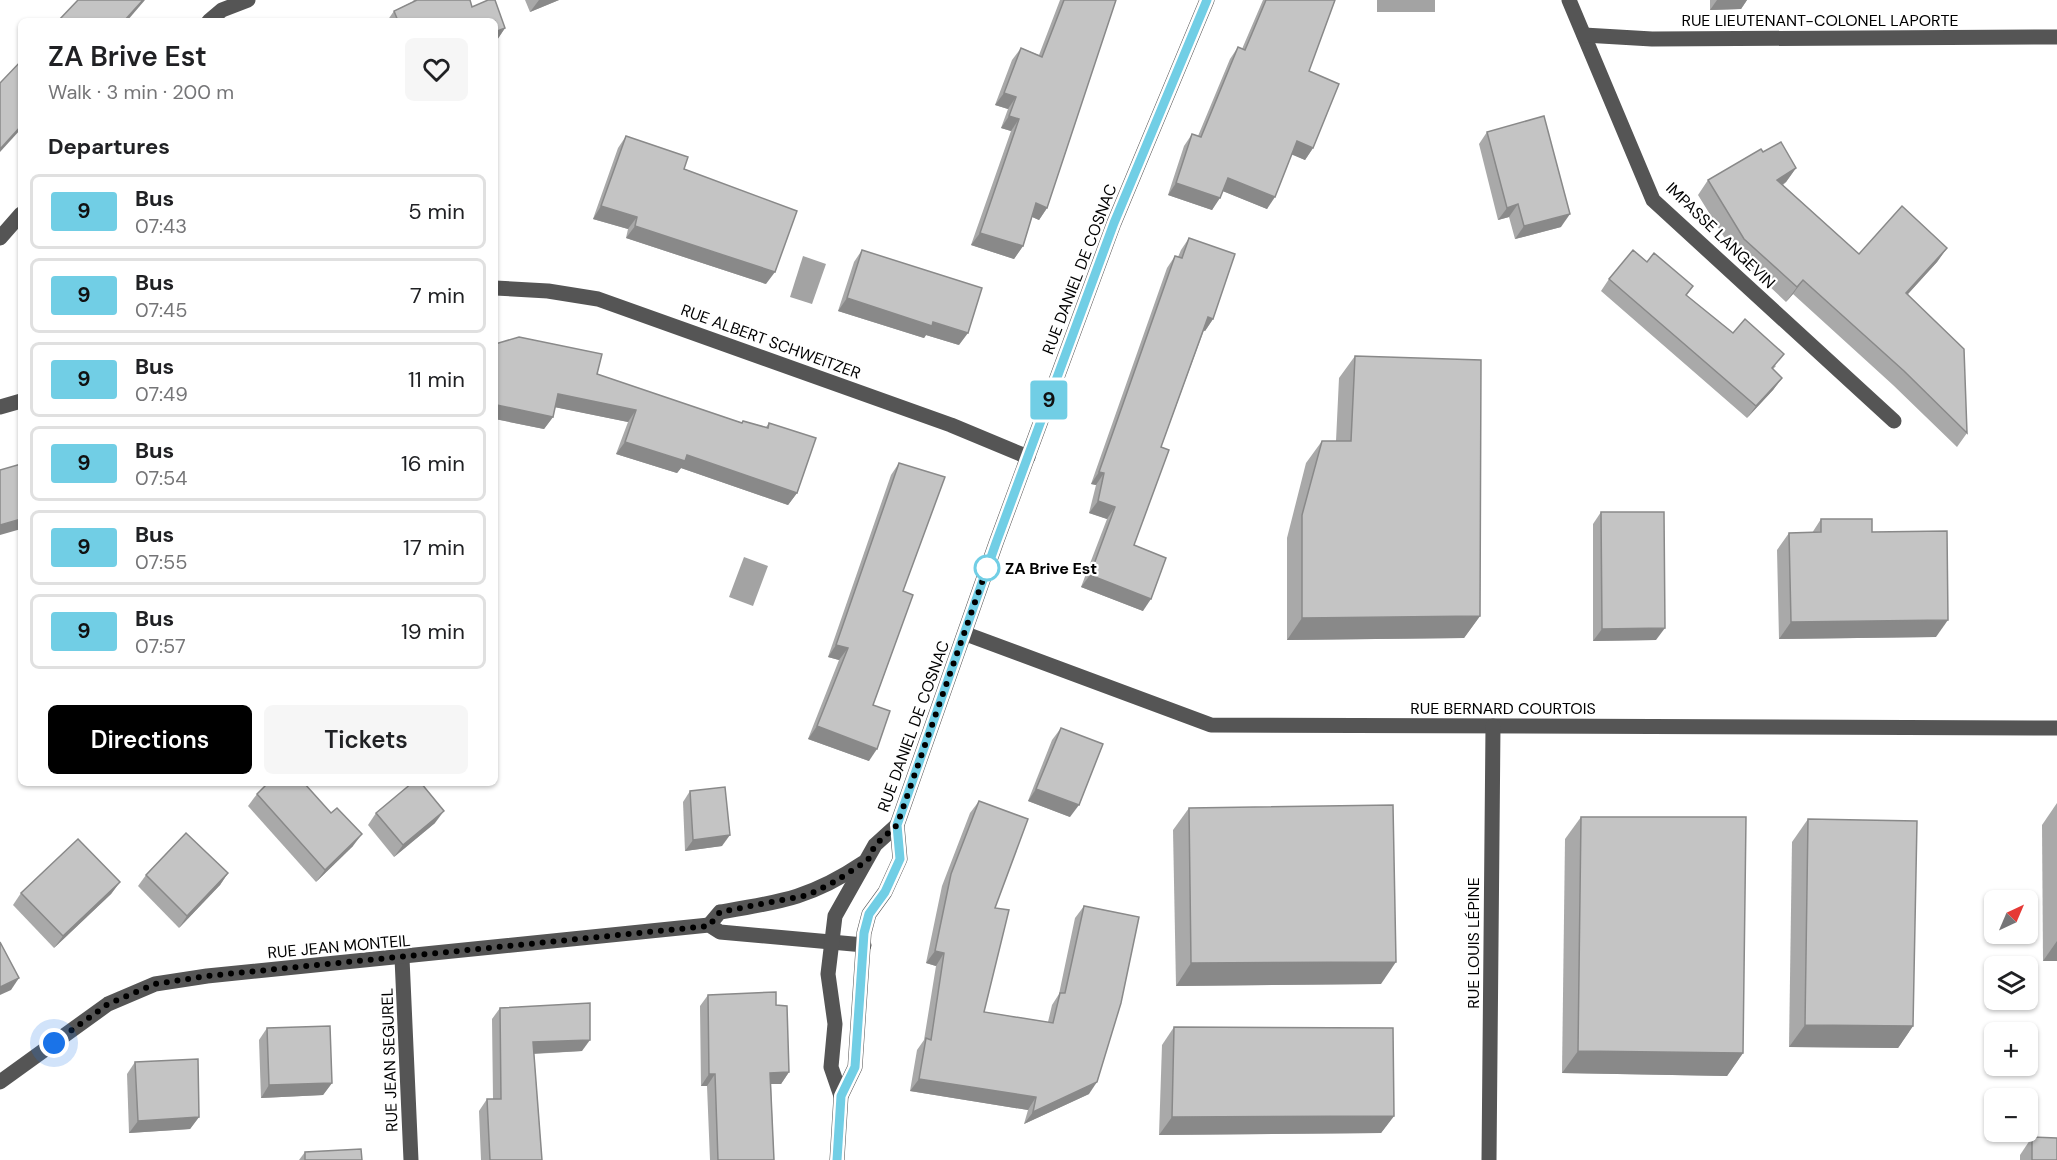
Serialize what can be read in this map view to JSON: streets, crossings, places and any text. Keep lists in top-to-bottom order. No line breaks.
{"streets":{"street":["RUE LIEUTENANT-COLONEL LAPORTE","IMPASSE LANGEVIN","RUE DANIEL DE COSNAC","RUE ALBERT SCHWEITZER","RUE BERNARD COURTOIS","RUE LOUIS LÉPINE","RUE JEAN MONTEIL","RUE JEAN SEGUREL"]},"crossings":[["RUE LIEUTENANT-COLONEL LAPORTE","IMPASSE LANGEVIN"],["RUE DANIEL DE COSNAC","RUE ALBERT SCHWEITZER"],["RUE DANIEL DE COSNAC","RUE BERNARD COURTOIS"],["RUE DANIEL DE COSNAC","RUE JEAN MONTEIL"],["RUE BERNARD COURTOIS","RUE LOUIS LÉPINE"],["RUE JEAN MONTEIL","RUE JEAN SEGUREL"]],"places":["ZA Brive Est"],"lines":["bus line 9"],"north":"top right","page":{"on_map":"9","heading":[["ZA Brive Est","Walk · 3 min · 200 m"],"Departures"],"list":[{"mark":"9","name":"Bus","note":"07:43","value":"5 min"},{"mark":"9","name":"Bus","note":"07:45","value":"7 min"},{"mark":"9","name":"Bus","note":"07:49","value":"11 min"},{"mark":"9","name":"Bus","note":"07:54","value":"16 min"},{"mark":"9","name":"Bus","note":"07:55","value":"17 min"},{"mark":"9","name":"Bus","note":"07:57","value":"19 min"}],"buttons":["Directions","Tickets"],"map_buttons":["+","−"]}}
